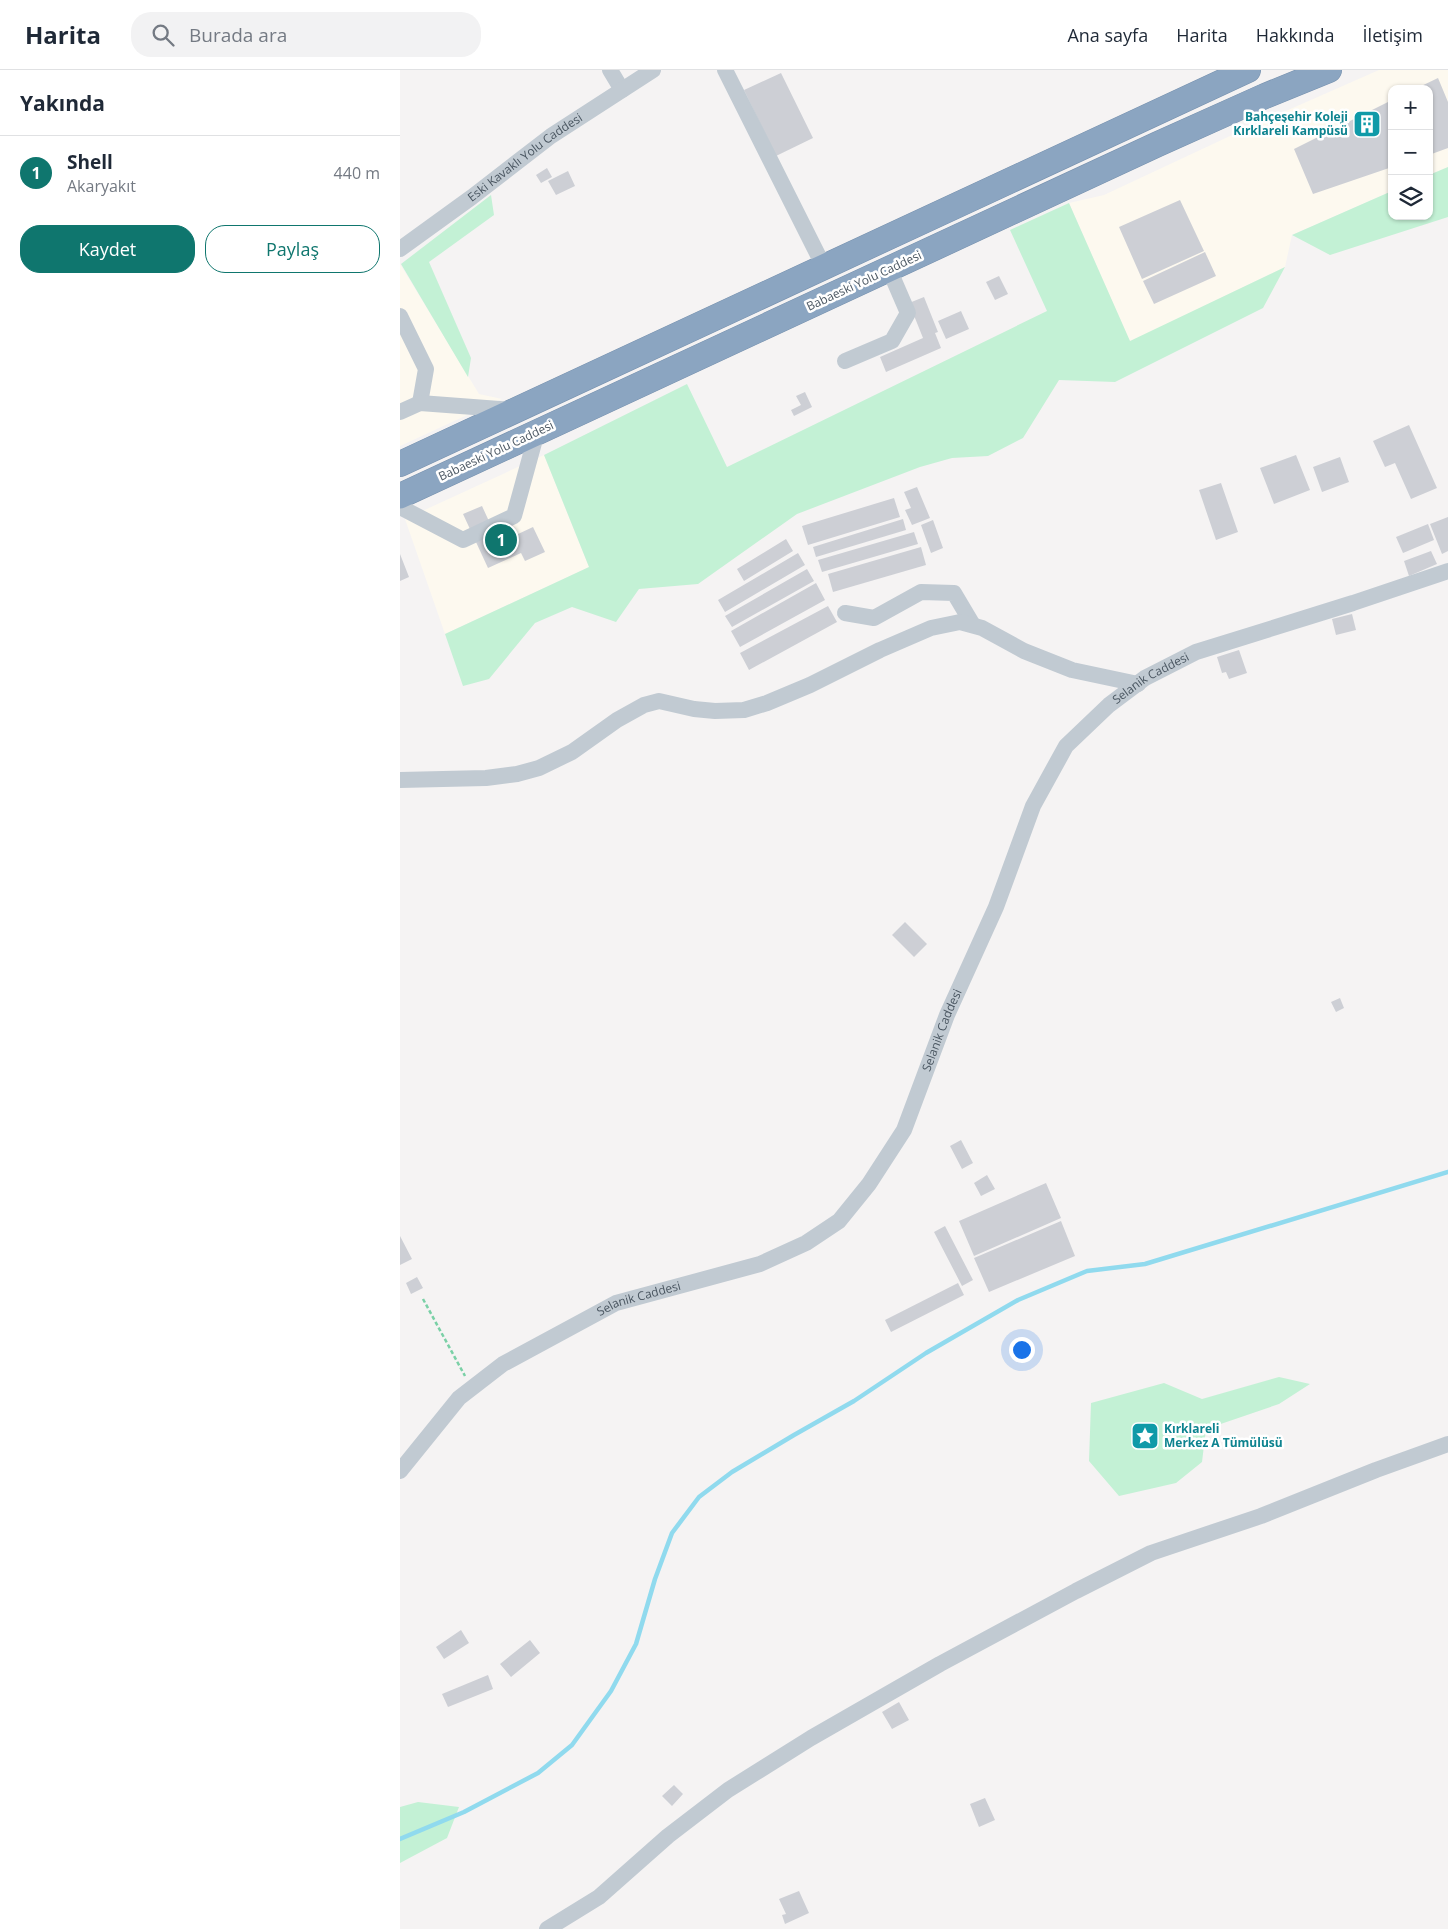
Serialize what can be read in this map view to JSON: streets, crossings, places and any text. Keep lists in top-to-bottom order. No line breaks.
{"streets":{"highway":["Babaeski Yolu Caddesi"],"street":["Eski Kavaklı Yolu Caddesi","Selanik Caddesi"]},"places":{"building":["Bahçeşehir Koleji Kırklareli Kampüsü"],"place":["Kırklareli Merkez A Tümülüsü"]},"page":{"header":"Harita","search":"Burada ara","nav":["Ana sayfa","Harita","Hakkında","İletişim"],"heading":"Yakında","map_buttons":["+","−"],"list":[{"mark":"1","name":"Shell","note":"Akaryakıt","value":"440 m"}],"buttons":["Kaydet","Paylaş"],"pins":"1"}}
